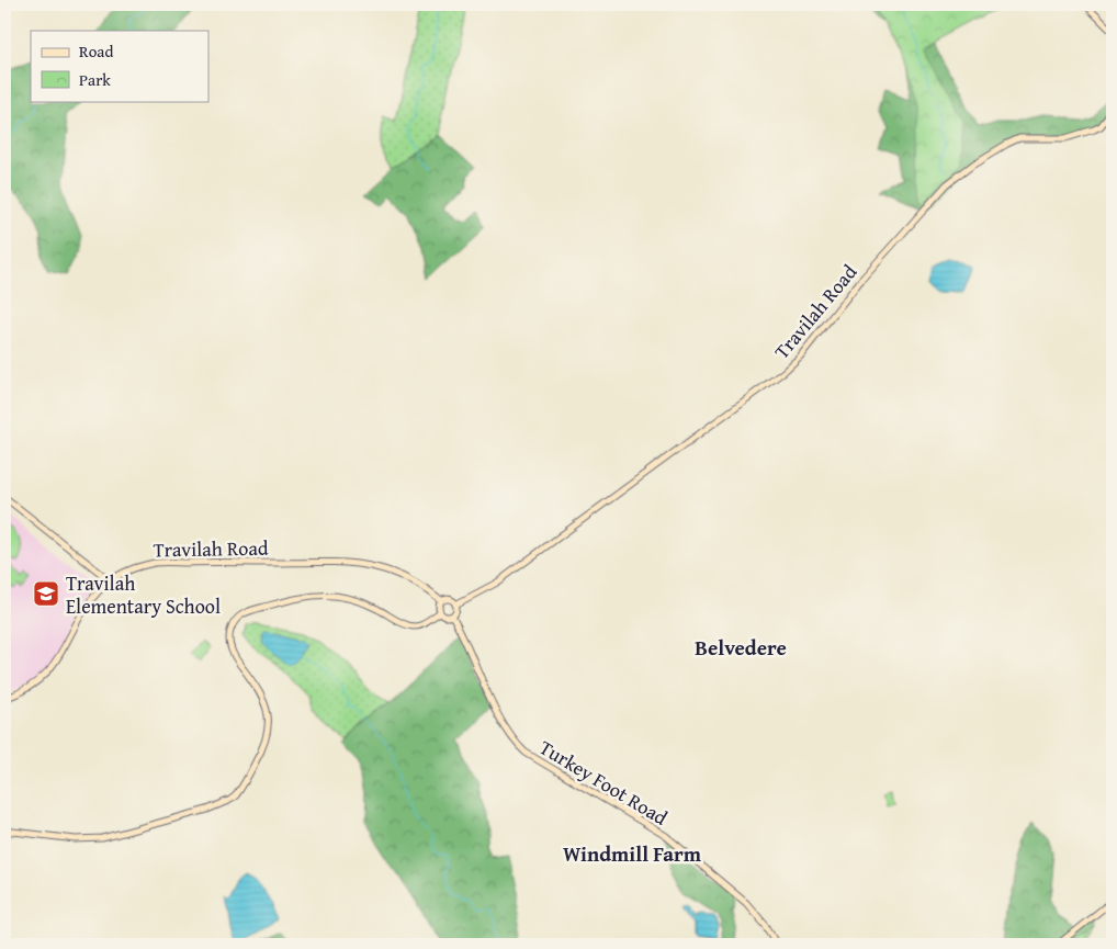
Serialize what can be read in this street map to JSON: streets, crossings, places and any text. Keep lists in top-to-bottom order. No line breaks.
{"streets":{"main road":["Travilah Road","Turkey Foot Road"]},"crossings":[["Travilah Road","Turkey Foot Road"]],"districts":["Belvedere","Windmill Farm"],"places":{"school or university":["Travilah Elementary School"]},"legend":["Road","Park"]}
